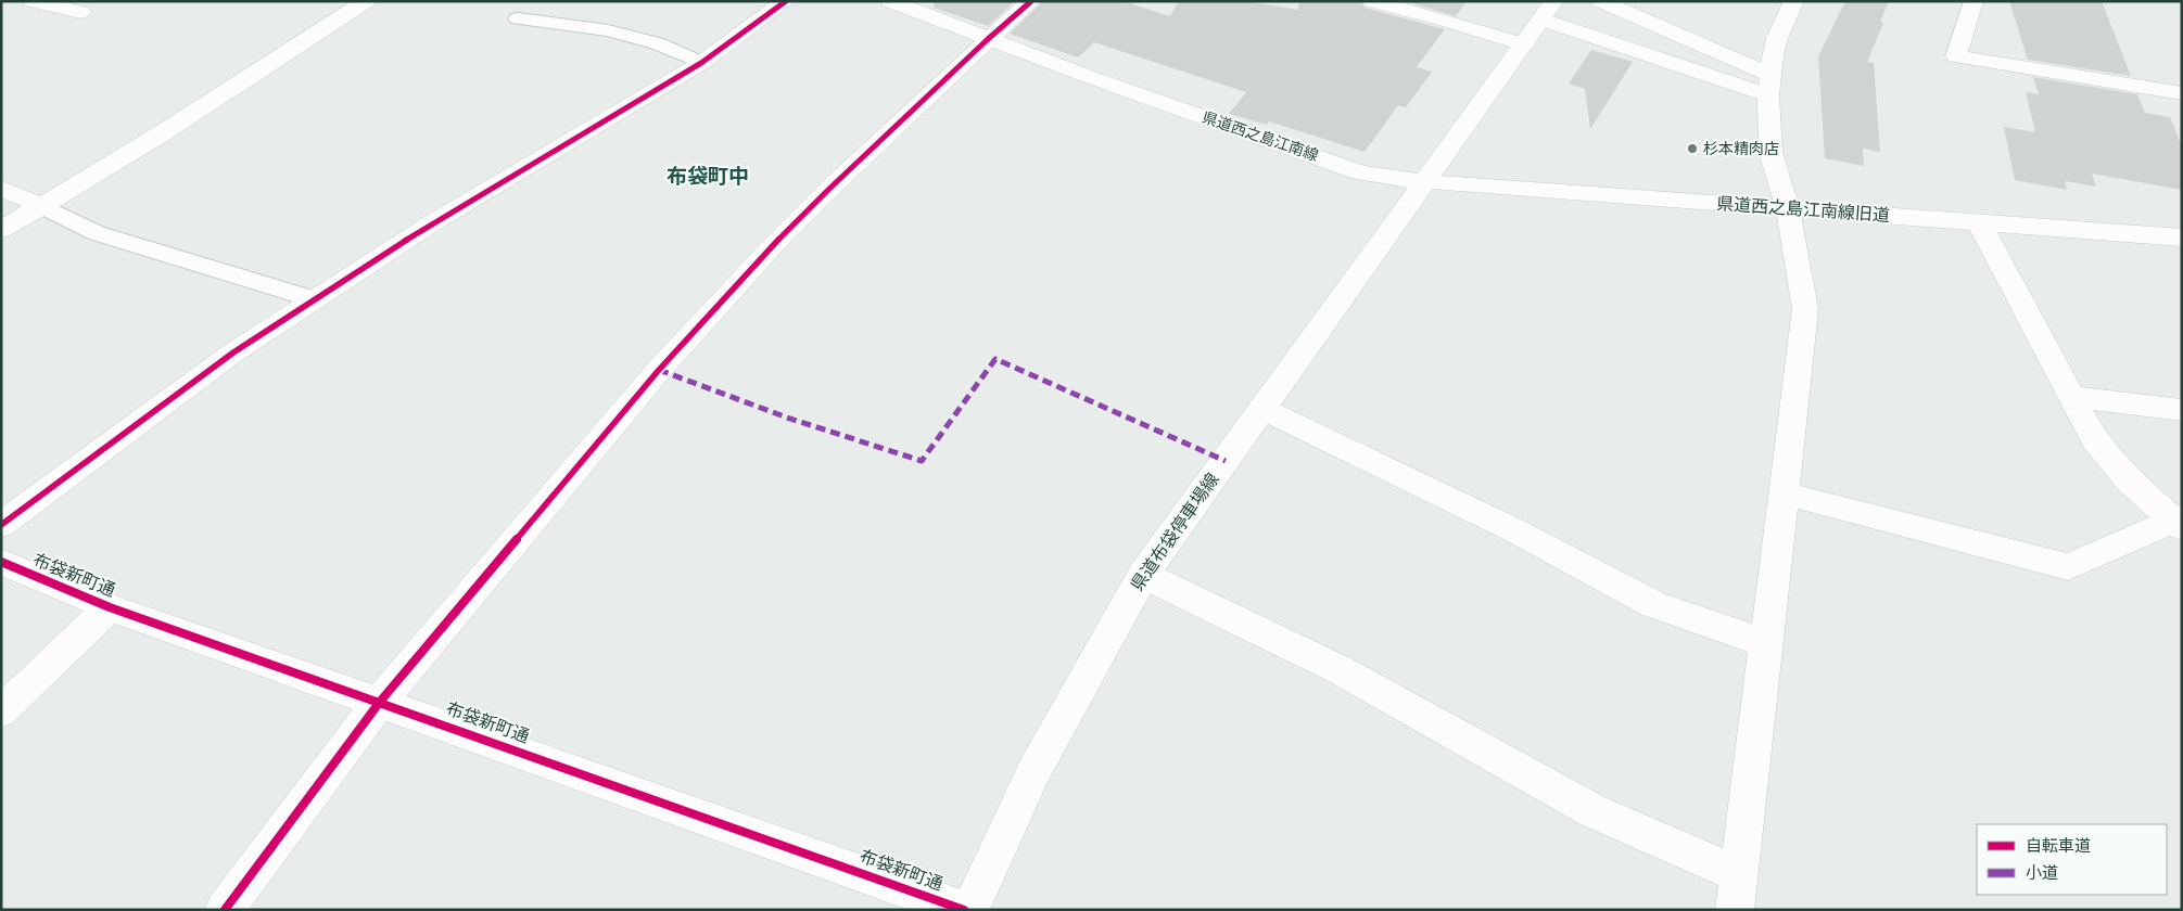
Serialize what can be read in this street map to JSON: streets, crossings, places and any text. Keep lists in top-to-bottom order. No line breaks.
{"streets":{"street":["県道西之島江南線","県道西之島江南線旧道","県道布袋停車場線","布袋新町通"]},"crossings":[["県道西之島江南線","県道西之島江南線旧道"],["県道西之島江南線","県道布袋停車場線"],["県道西之島江南線旧道","県道布袋停車場線"]],"districts":["布袋町中"],"places":["杉本精肉店"],"legend":["自転車道","小道"]}
